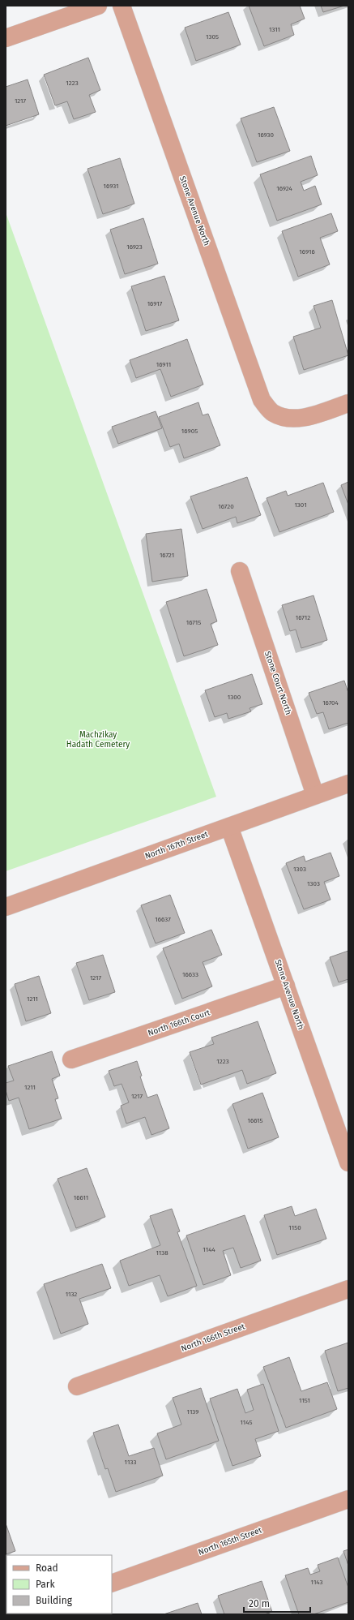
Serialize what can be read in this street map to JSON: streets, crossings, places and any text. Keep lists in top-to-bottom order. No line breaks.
{"streets":{"street":["Stone Avenue North","Stone Court North","North 167th Street","North 166th Court","North 166th Street","North 165th Street"]},"crossings":[["Stone Avenue North","North 167th Street"],["Stone Avenue North","North 166th Court"],["Stone Court North","North 167th Street"]],"parks":["Machzikay Hadath Cemetery"],"house_numbers":["1311","1305","1223","1217","16930","16931","16924","16923","16916","16917","16911","16905","1301","16720","16721","16712","16715","1300","16704","1303","1303","16637","16633","1217","1211","1223","1211","1217","16615","16611","1150","1144","1138","1132","1151","1139","1145","1133","1143"],"legend":["Road","Park","Building"],"scale_bar":"20 m"}
